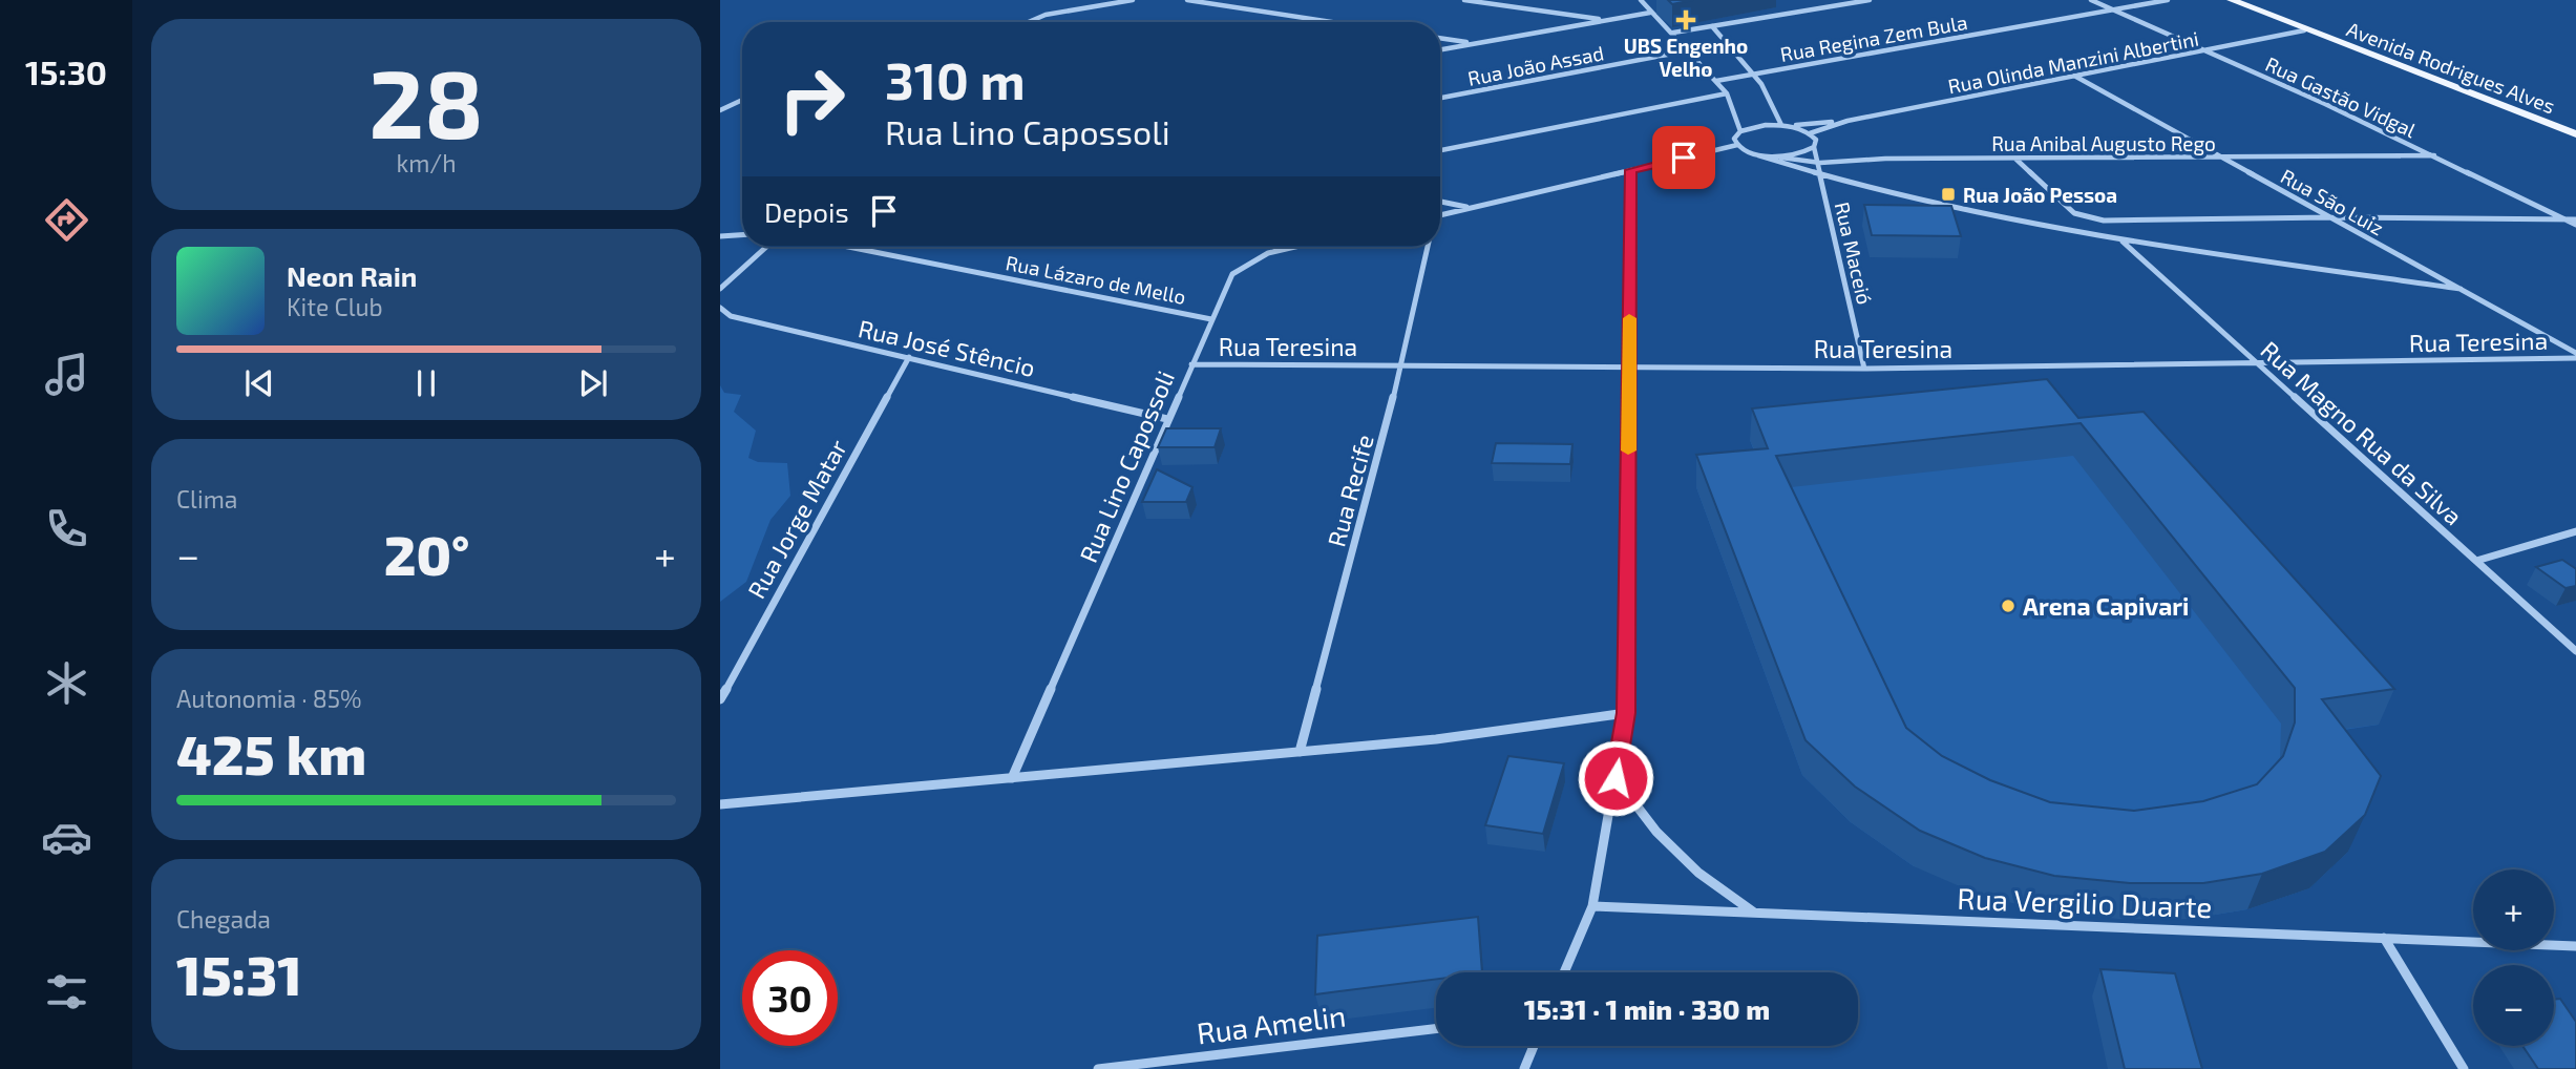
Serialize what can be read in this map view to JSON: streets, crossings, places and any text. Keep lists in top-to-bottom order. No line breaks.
{"streets":{"main road":["Avenida Rodrigues Alves"],"street":["Rua Regina Zem Bula","Rua Olinda Manzini Albertini","Rua João Assad","Rua Gastão Vidgal","Rua Anibal Augusto Rego","Rua São Luiz","Rua Maceió","Rua Lázaro de Mello","Rua Teresina","Rua José Stêncio","Rua Magno Rua da Silva","Rua Lino Capossoli","Rua Recife","Rua Jorge Matar","Rua Vergilio Duarte","Rua Amelin"]},"crossings":[["Rua Regina Zem Bula","Rua Gastão Vidgal"],["Rua Olinda Manzini Albertini","Avenida Rodrigues Alves"],["Rua Olinda Manzini Albertini","Rua Gastão Vidgal"],["Rua Olinda Manzini Albertini","Rua São Luiz"],["Rua Gastão Vidgal","Rua Anibal Augusto Rego"],["Rua Anibal Augusto Rego","Rua São Luiz"],["Rua Anibal Augusto Rego","Rua Maceió"],["Rua São Luiz","Rua Teresina"],["Rua Maceió","Rua Teresina"],["Rua Lázaro de Mello","Rua Lino Capossoli"],["Rua Teresina","Rua Magno Rua da Silva"],["Rua Teresina","Rua Lino Capossoli"],["Rua Teresina","Rua Recife"],["Rua José Stêncio","Rua Lino Capossoli"],["Rua José Stêncio","Rua Jorge Matar"]],"places":{"health":["UBS Engenho Velho"],"transit":["Rua João Pessoa"],"other":["Arena Capivari"]},"page":{"tabs":"15:30","tile":[["28","km/h"],"Clima",["Autonomia · 85%","425 km"],["Chegada","15:31"]],"turn":["310 m","Rua Lino Capossoli"],"then":"Depois","song":["Neon Rain","Kite Club"],"heat":["−","20°","+"],"map_buttons":["+","−"],"limit":"30","trip":"15:31 · 1 min · 330 m"}}
